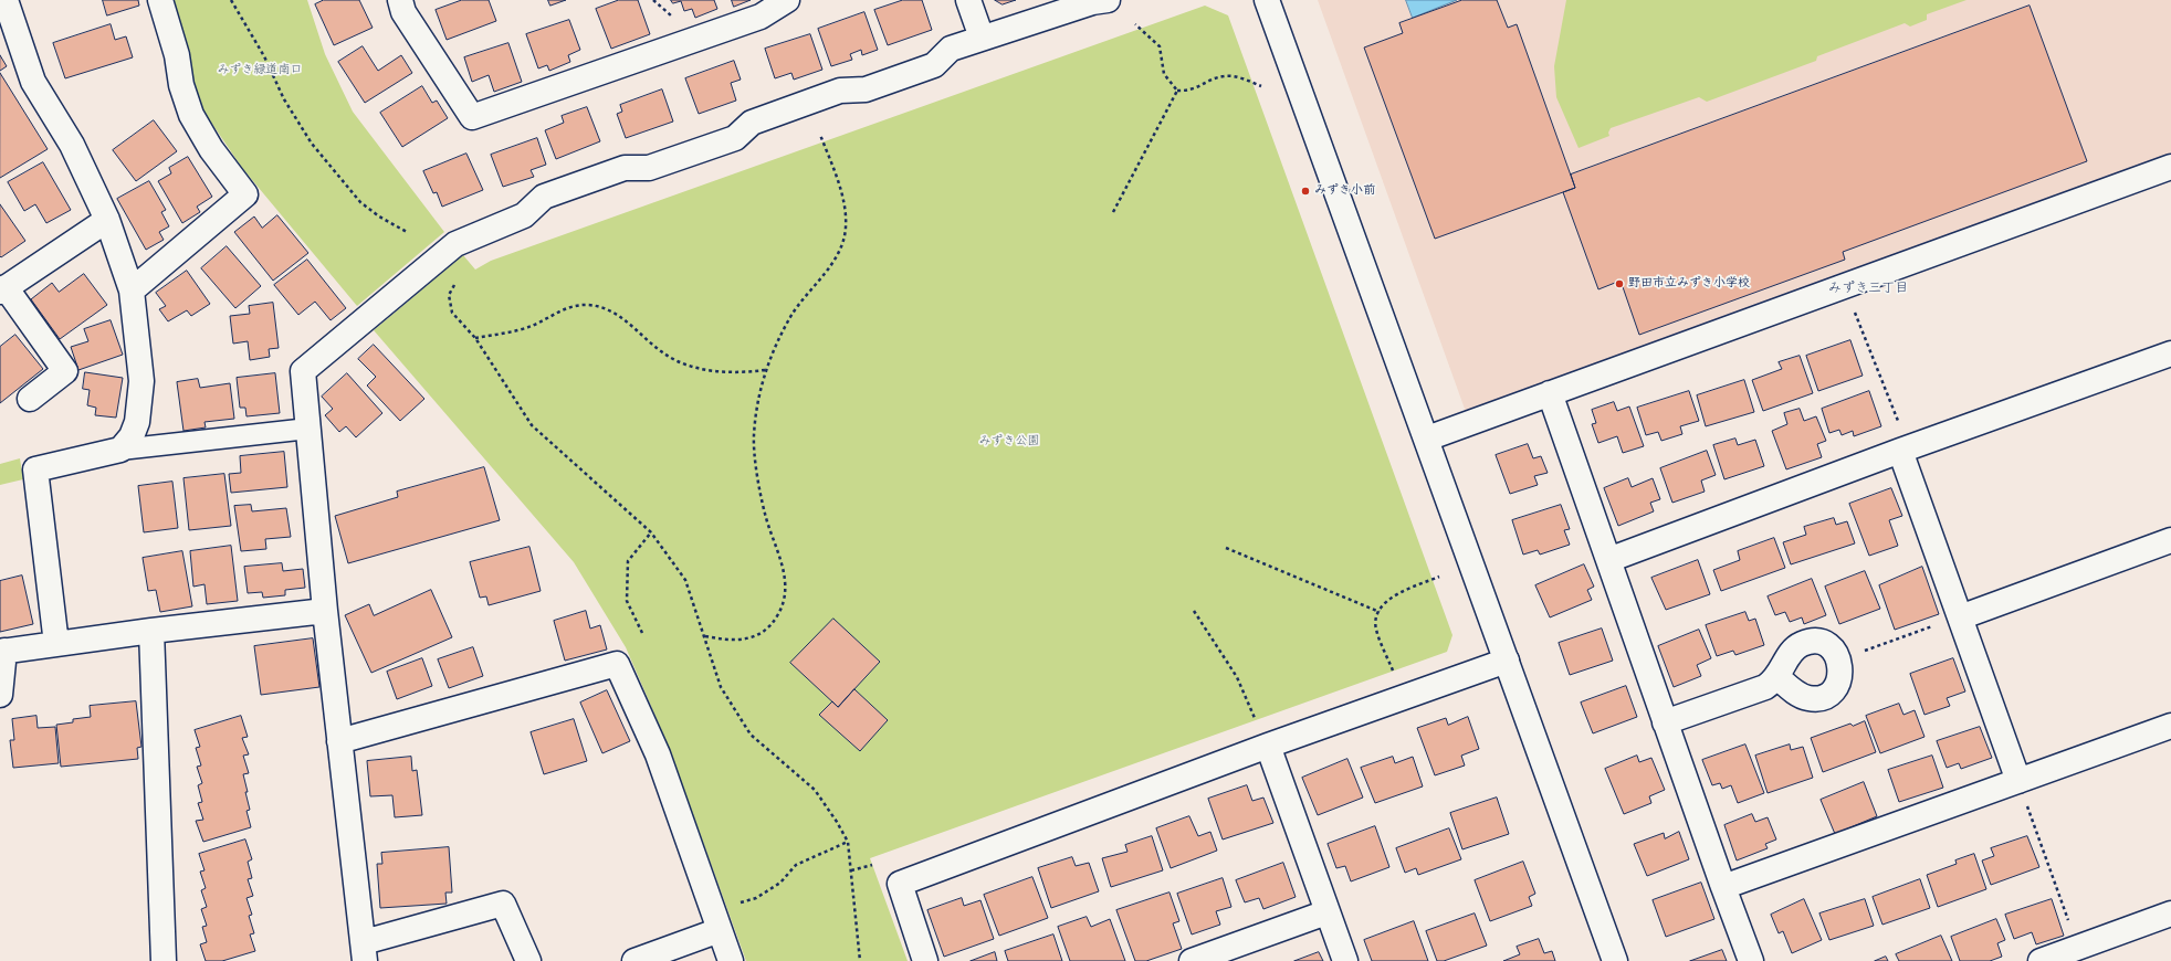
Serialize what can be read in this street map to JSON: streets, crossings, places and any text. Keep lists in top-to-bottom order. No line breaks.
{"districts":["みずき三丁目"],"parks":["みずき緑道南口","みずき公園"],"places":["みずき小前","野田市立みずき小学校"]}
